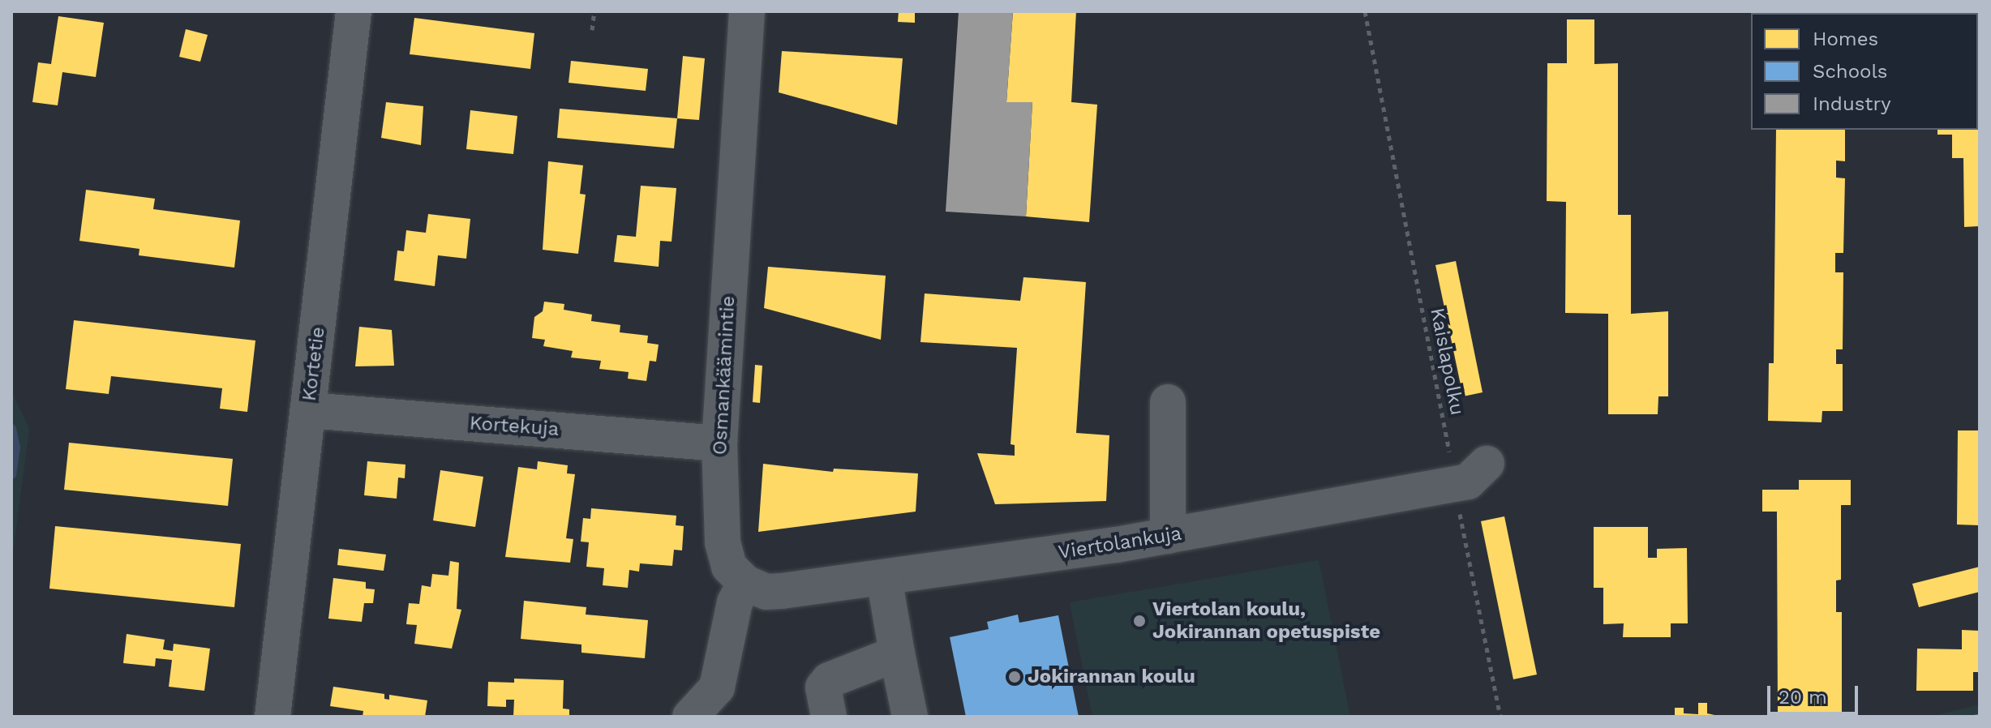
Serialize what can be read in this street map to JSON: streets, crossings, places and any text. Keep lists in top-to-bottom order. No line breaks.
{"streets":{"street":["Kortetie","Osmankäämintie","Kortekuja","Viertolankuja"],"path":["Kaislapolku"]},"crossings":[["Kaislapolku","Viertolankuja"],["Kortetie","Kortekuja"],["Osmankäämintie","Kortekuja"],["Osmankäämintie","Viertolankuja"]],"places":["Viertolan koulu, Jokirannan opetuspiste","Jokirannan koulu"],"legend":["Homes","Schools","Industry"],"scale_bar":"20 m"}
